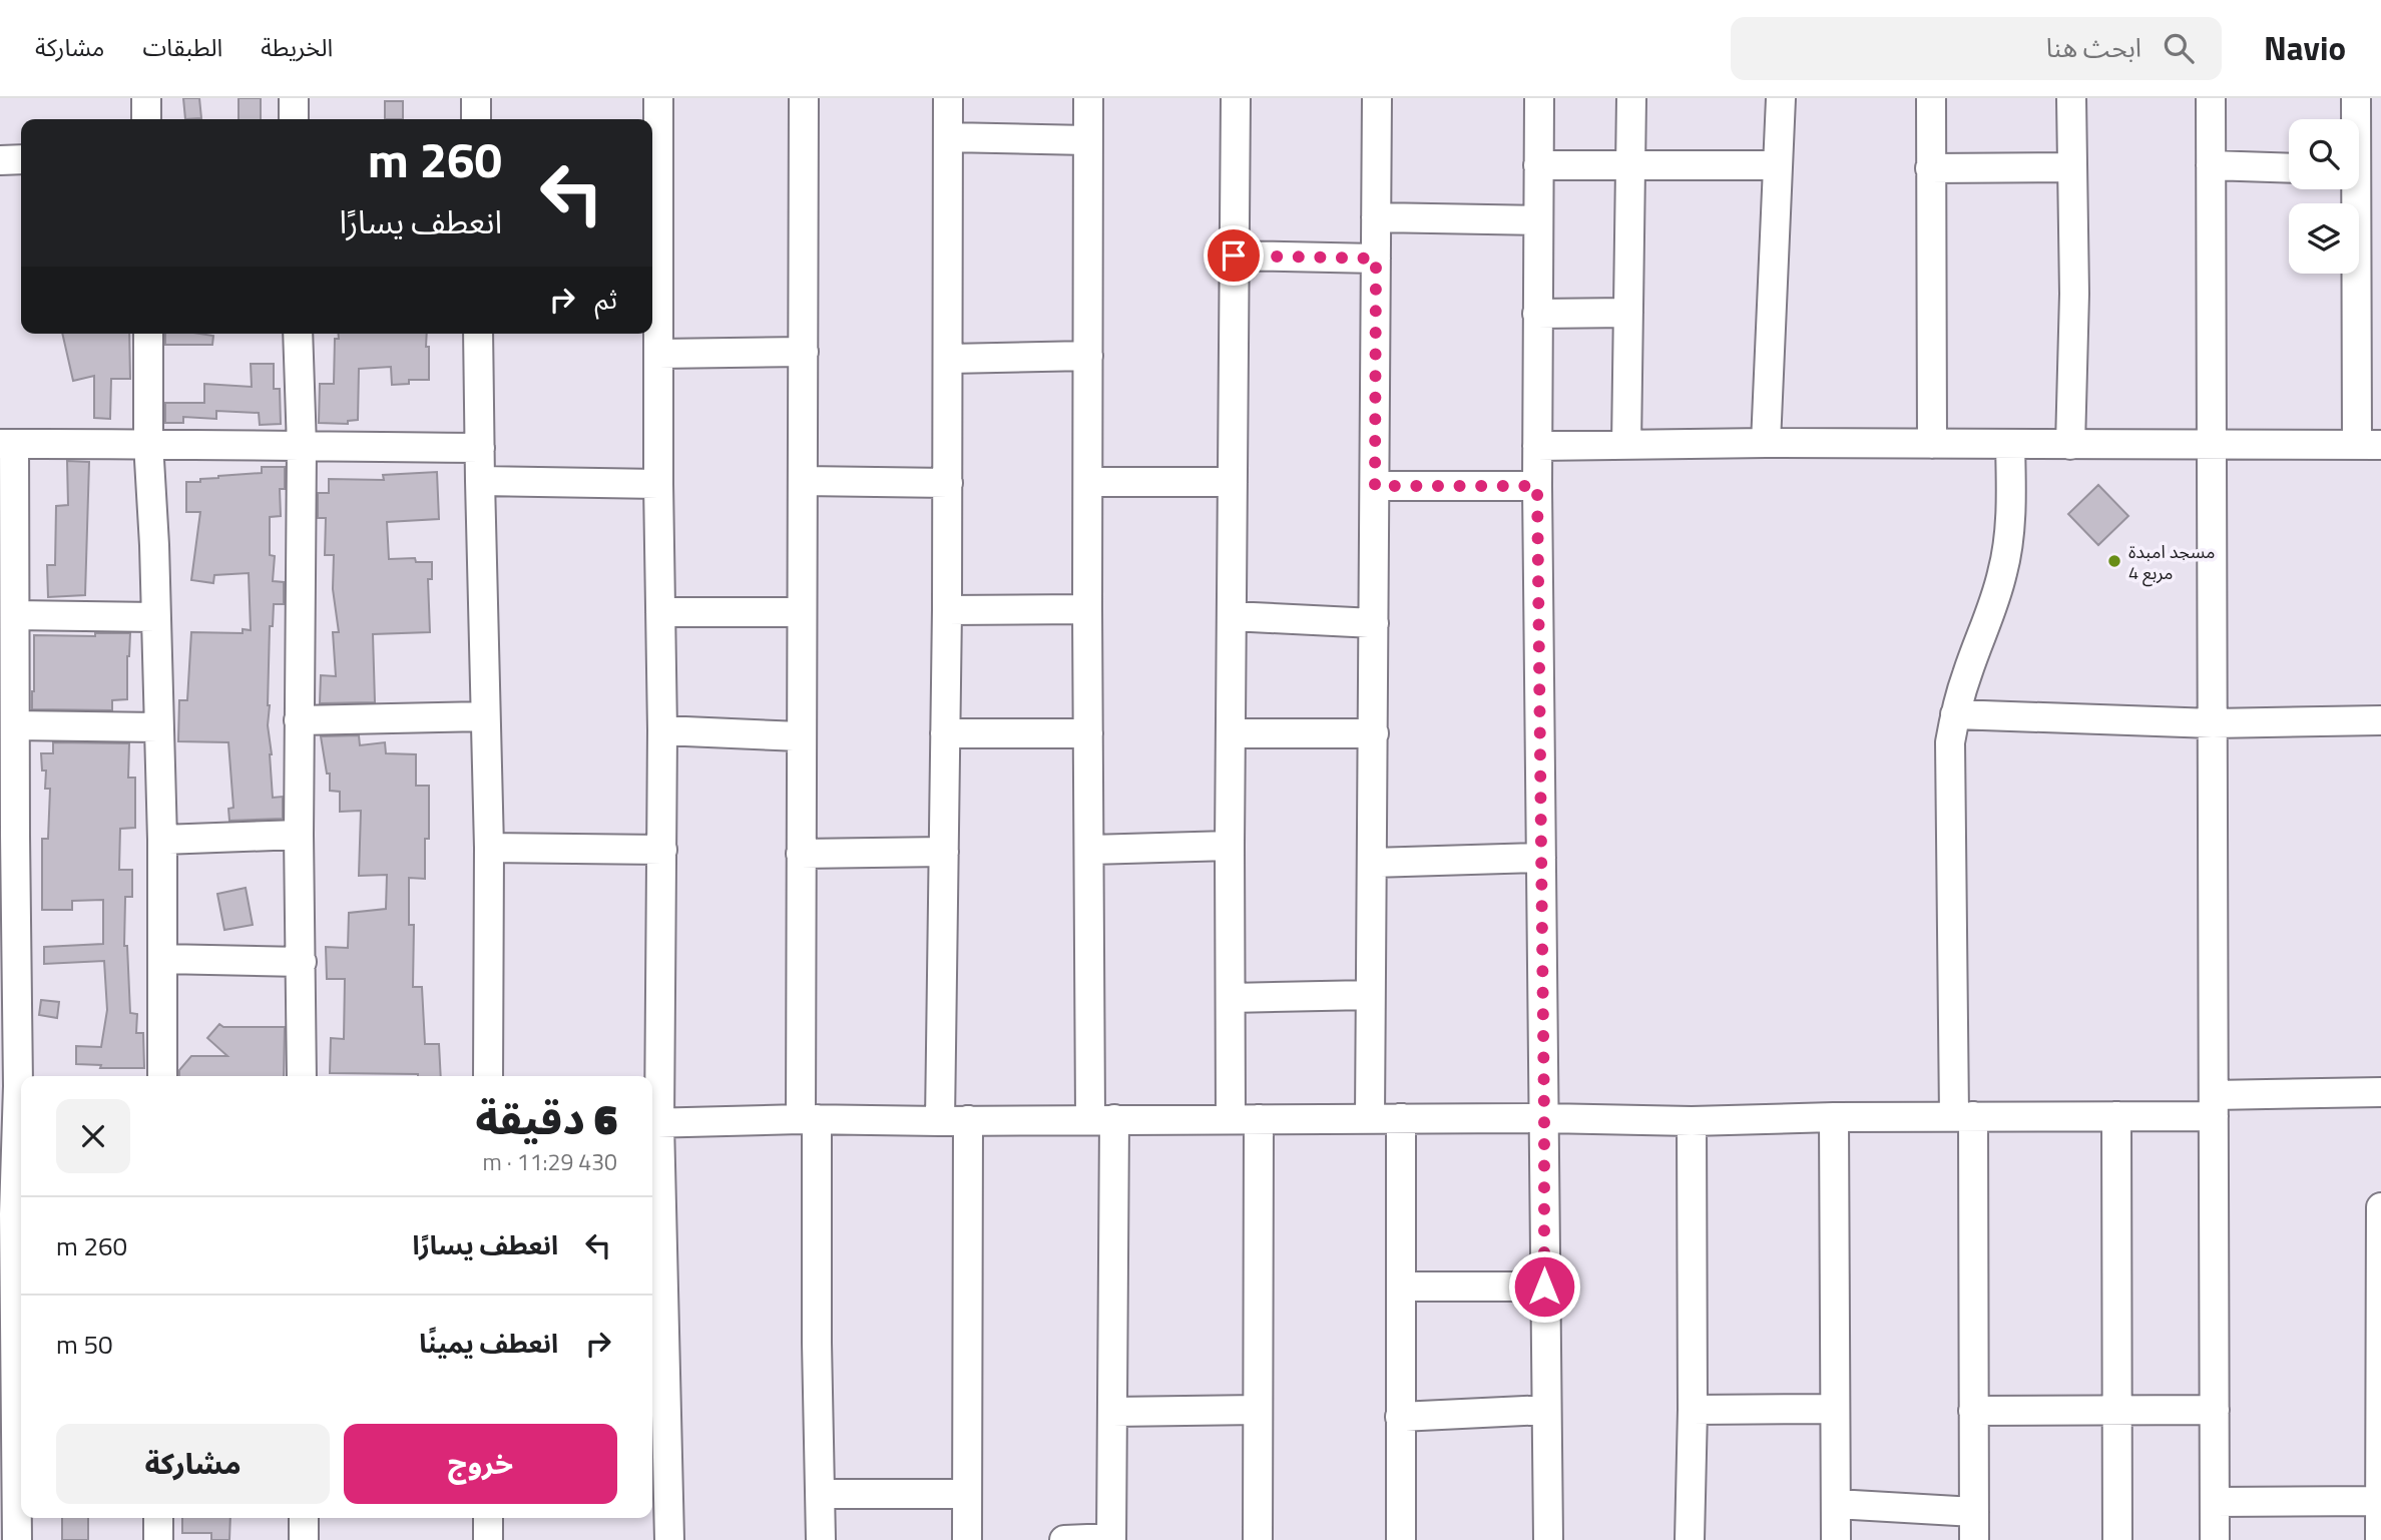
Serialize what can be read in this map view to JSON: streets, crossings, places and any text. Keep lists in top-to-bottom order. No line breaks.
{"places":["مسجد امبدة مربع 4"],"page":{"header":"Navio","search":"ابحث هنا","nav":["الخريطة","الطبقات","مشاركة"],"turn":["260 m","انعطف يسارًا"],"then":"ثم","heading":["6 دقيقة","430 m · 11:29"],"list":[{"name":"انعطف يسارًا","value":"260 m"},{"name":"انعطف يمينًا","value":"50 m"}],"buttons":["خروج","مشاركة"]}}
